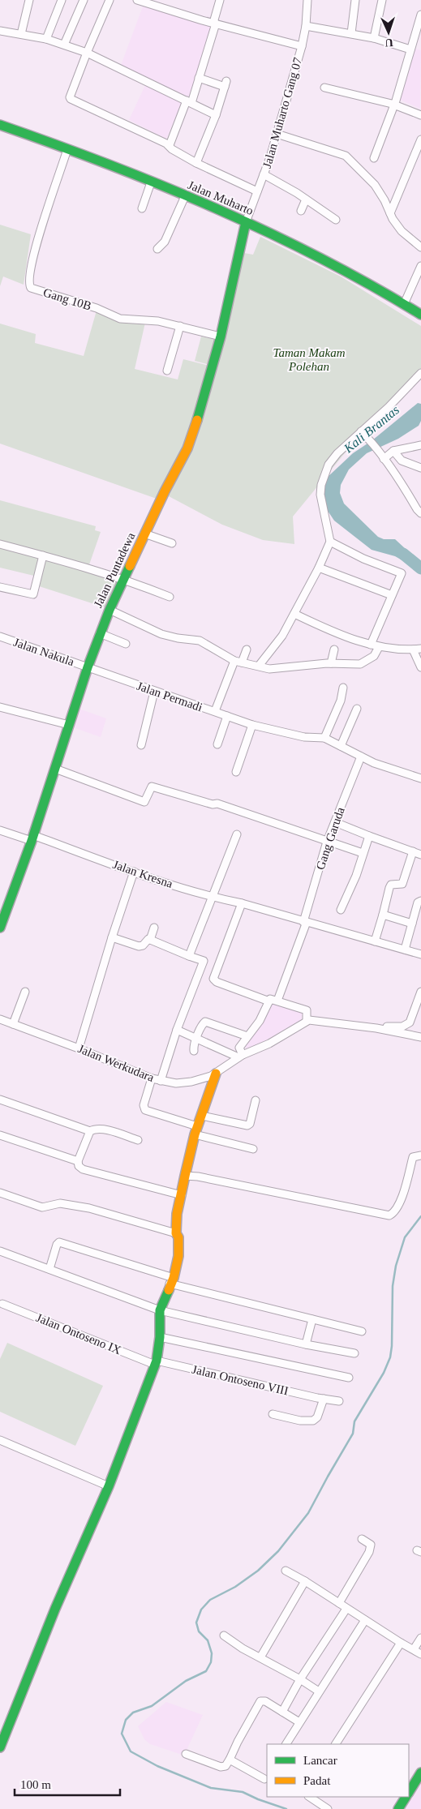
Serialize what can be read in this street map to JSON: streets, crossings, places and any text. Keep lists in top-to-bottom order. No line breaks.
{"streets":{"street":["Jalan Muharto Gang 07","Jalan Muharto","Gang 10B","Jalan Puntadewa","Jalan Nakula","Jalan Permadi","Gang Garuda","Jalan Kresna","Jalan Werkudara","Jalan Ontoseno IX","Jalan Ontoseno VIII"]},"crossings":[["Jalan Muharto Gang 07","Jalan Muharto"],["Jalan Muharto Gang 07","Jalan Puntadewa"],["Jalan Muharto","Gang 10B"],["Jalan Muharto","Jalan Puntadewa"],["Gang 10B","Jalan Puntadewa"],["Jalan Puntadewa","Jalan Nakula"],["Jalan Puntadewa","Jalan Permadi"],["Jalan Puntadewa","Jalan Kresna"],["Jalan Nakula","Jalan Permadi"],["Gang Garuda","Jalan Kresna"],["Jalan Ontoseno IX","Jalan Ontoseno VIII"]],"water":["Kali Brantas"],"parks":["Taman Makam Polehan"],"legend":["Lancar","Padat"],"scale_bar":"100 m","north":"bottom"}
